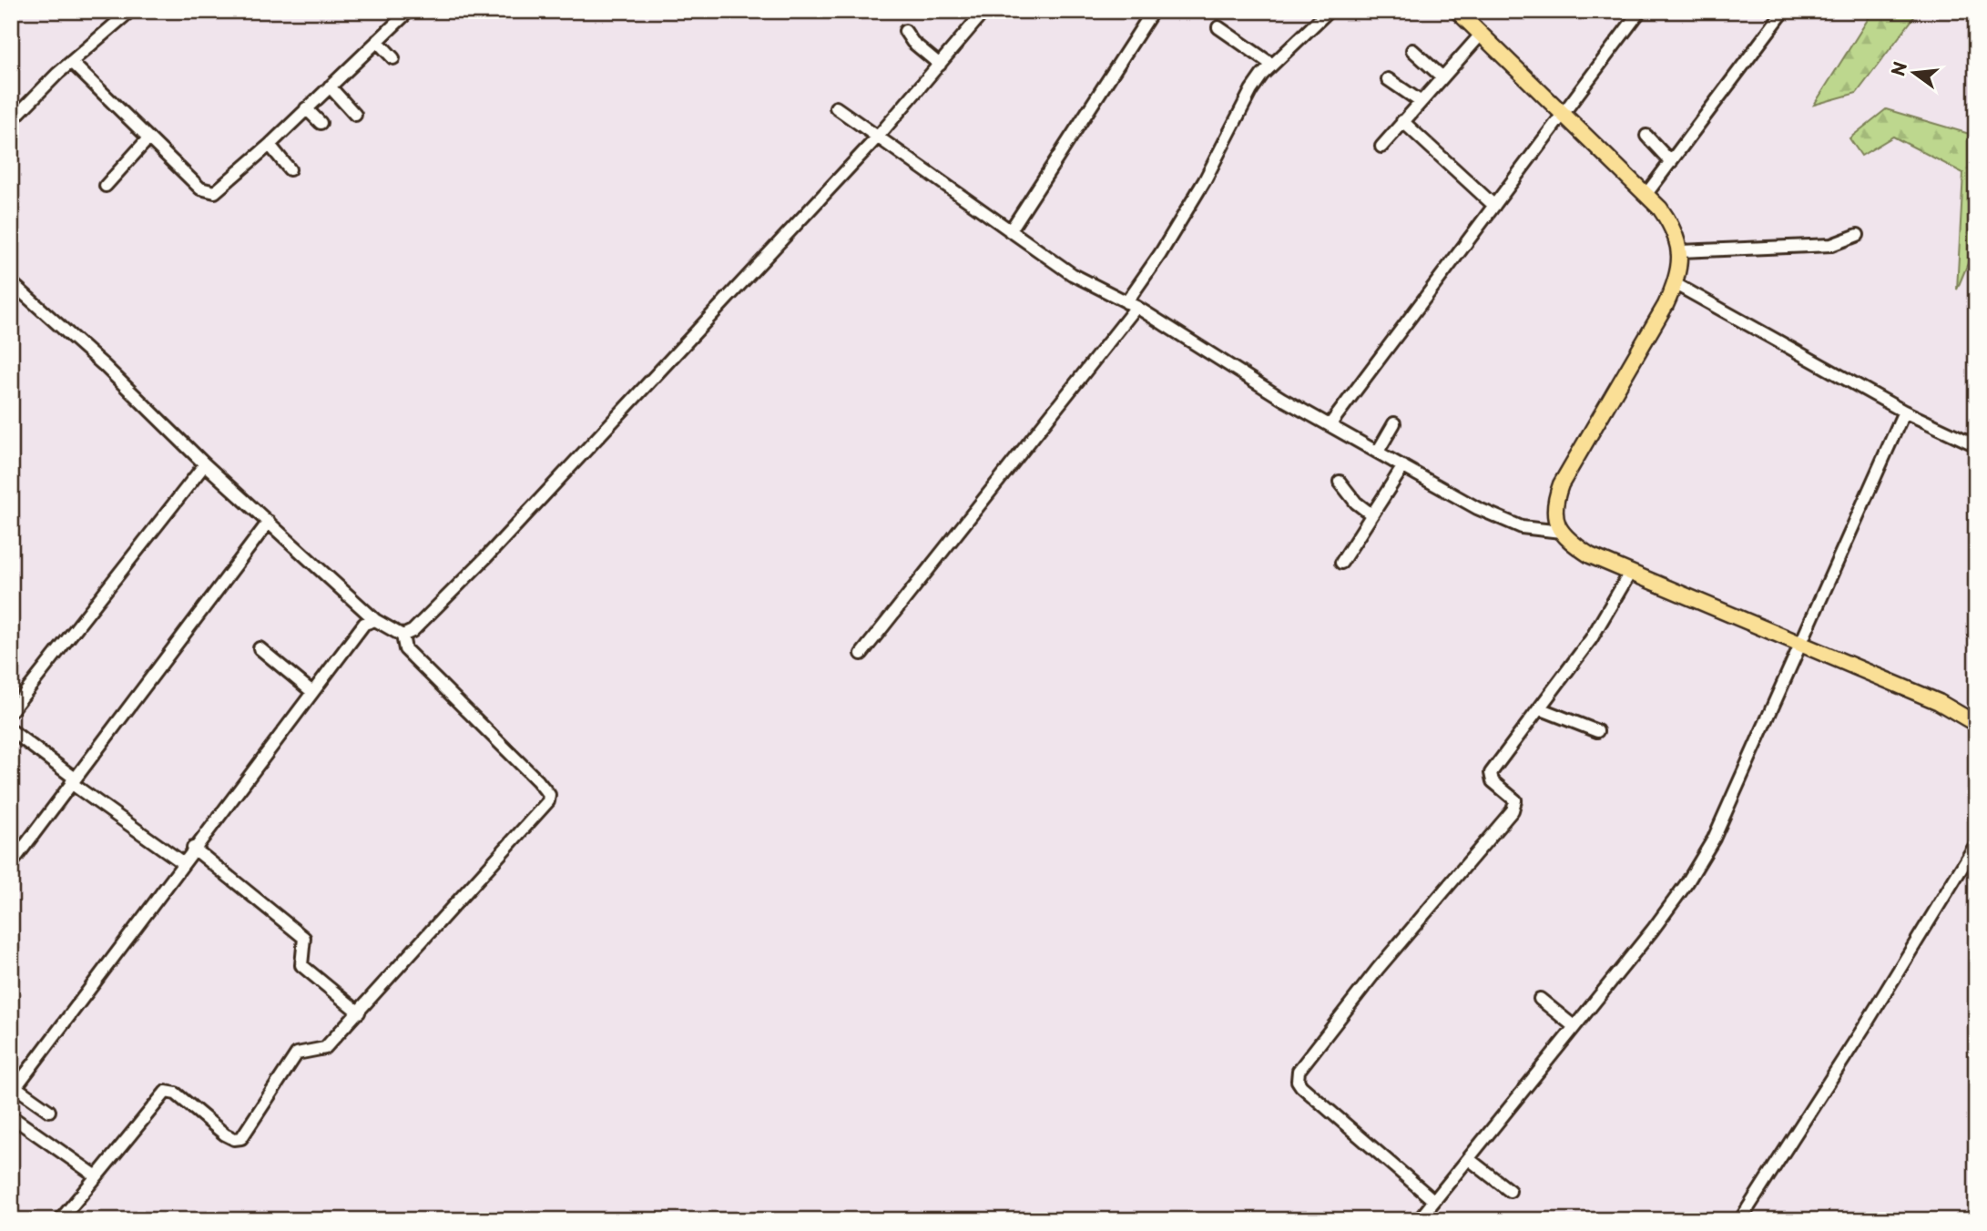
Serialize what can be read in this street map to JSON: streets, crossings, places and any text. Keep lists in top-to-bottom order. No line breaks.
{"north":"left"}
